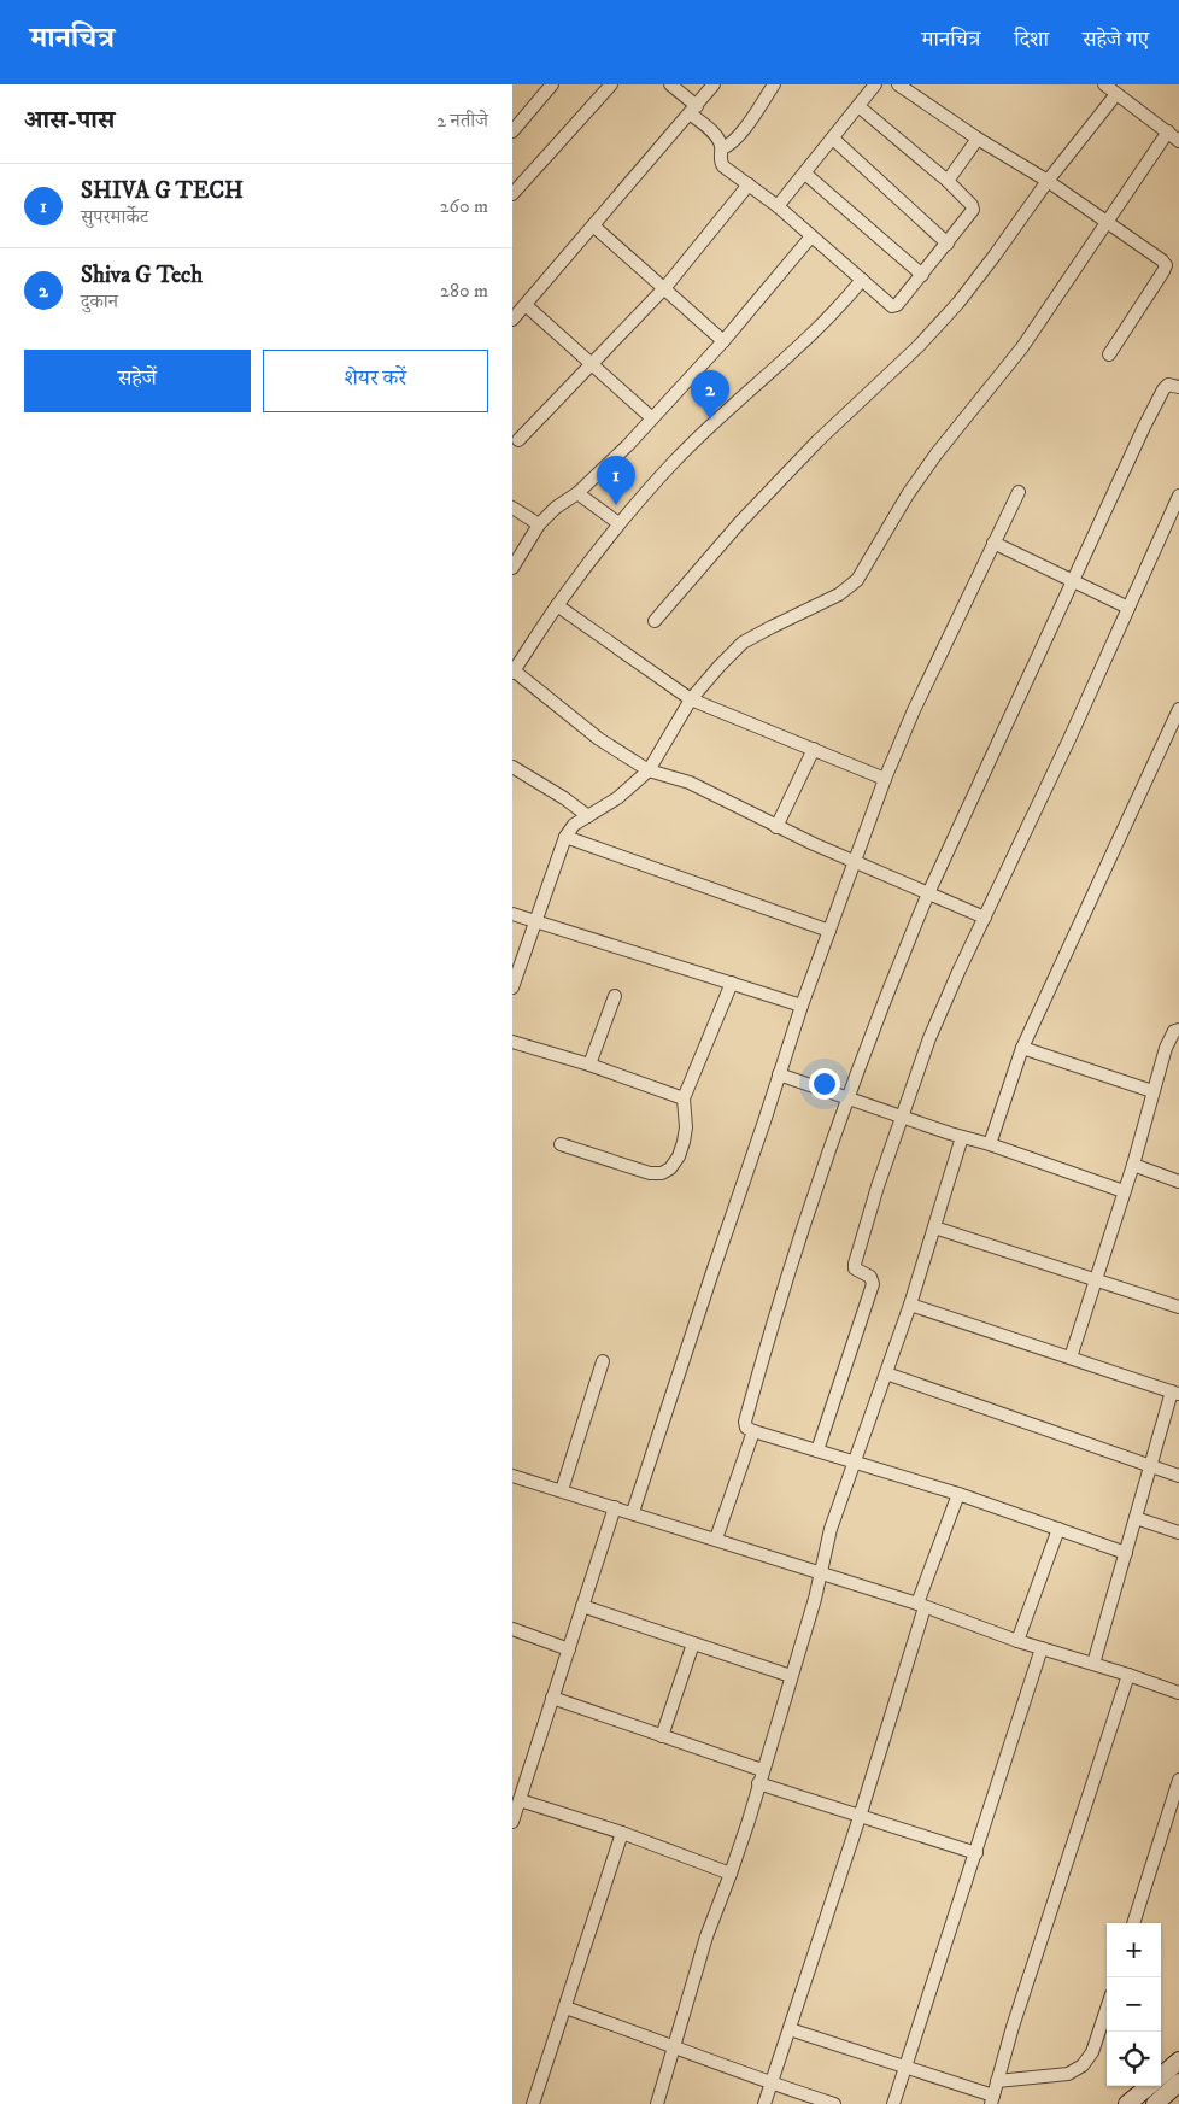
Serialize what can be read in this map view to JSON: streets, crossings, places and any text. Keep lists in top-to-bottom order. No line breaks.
{"page":{"header":"मानचित्र","nav":["मानचित्र","दिशा","सहेजे गए"],"heading":["आस-पास","2 नतीजे"],"list":[{"mark":"1","name":"SHIVA G TECH","note":"सुपरमार्केट","value":"260 m"},{"mark":"2","name":"Shiva G Tech","note":"दुकान","value":"280 m"}],"buttons":["सहेजें","शेयर करें"],"pins":["2","1"],"map_buttons":["+","−"]}}
